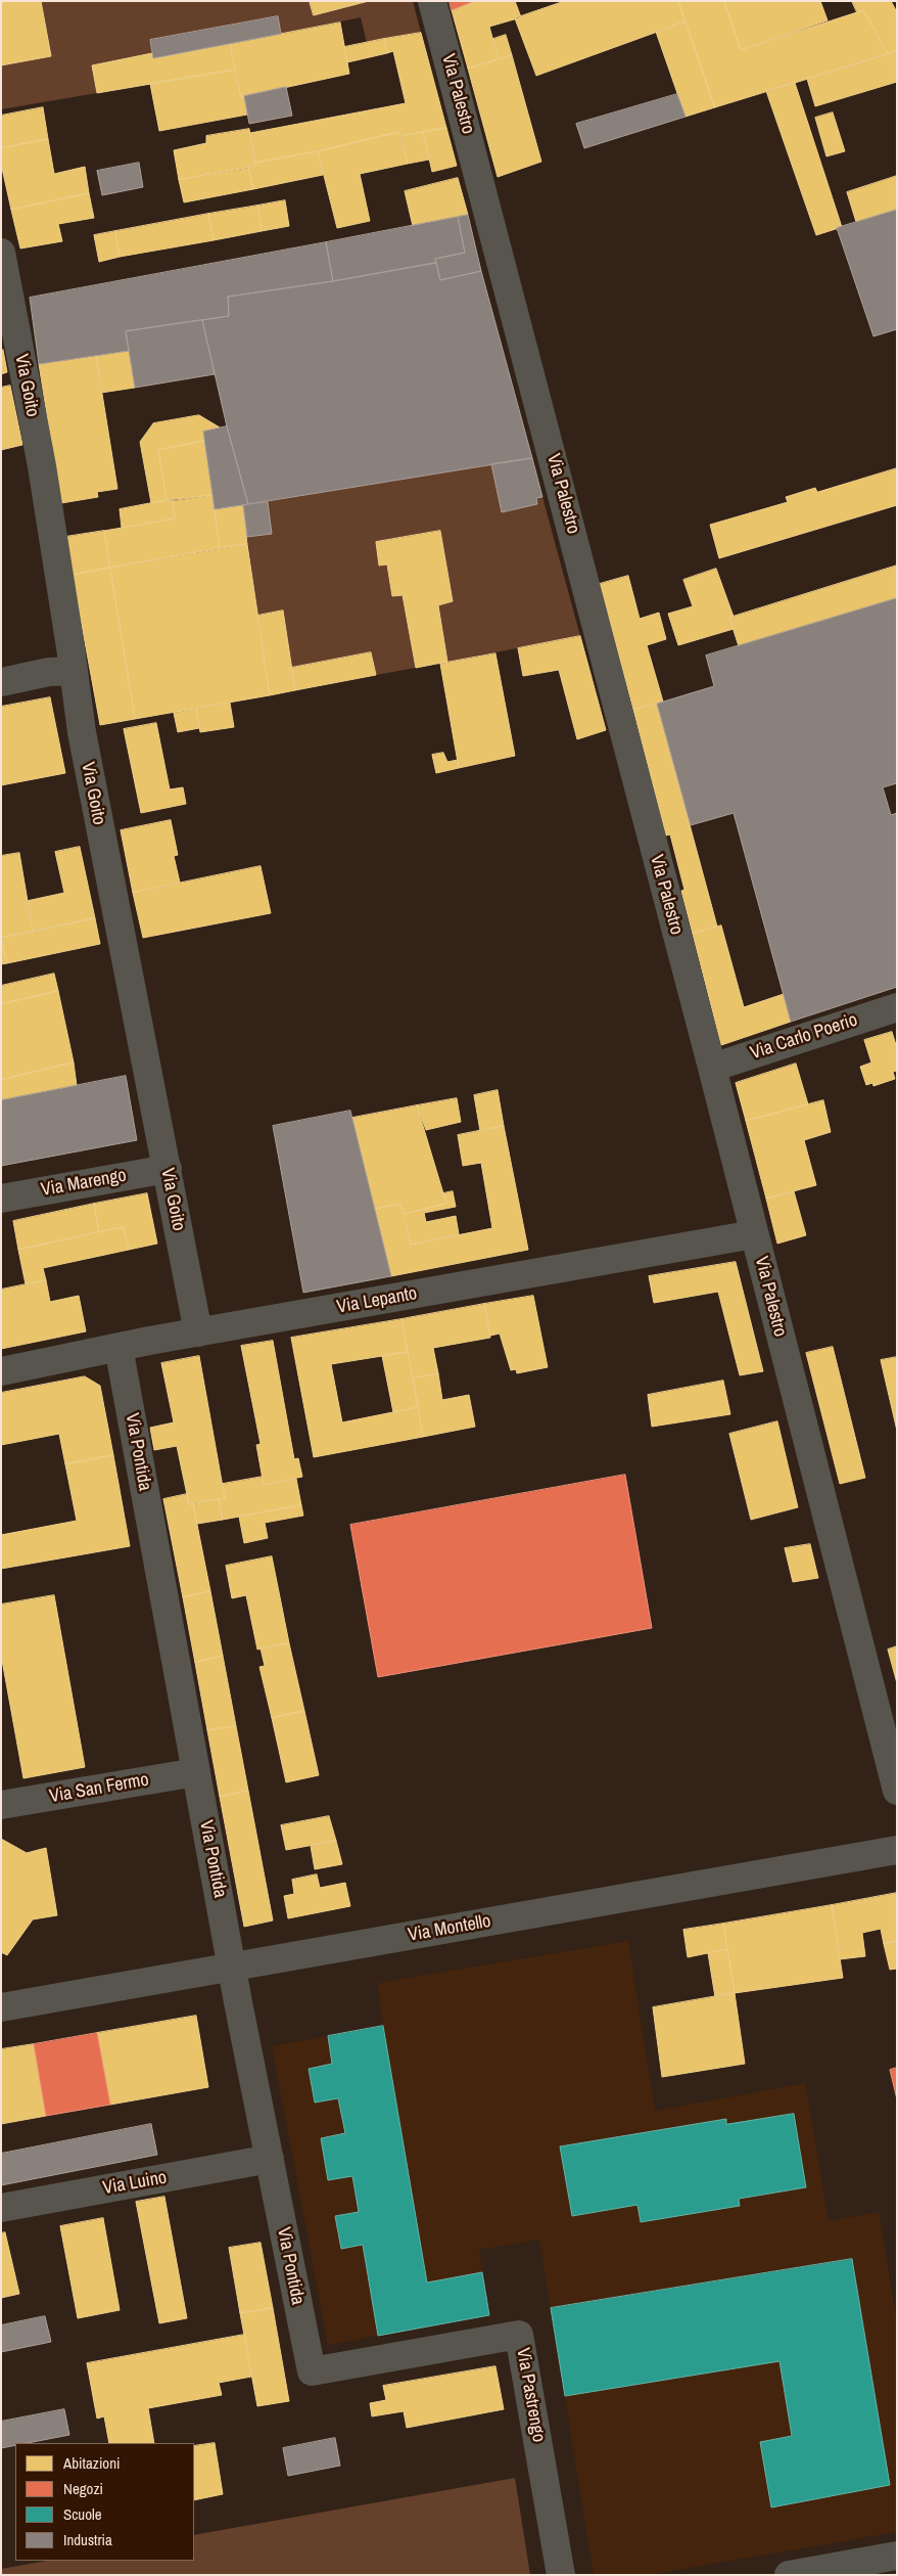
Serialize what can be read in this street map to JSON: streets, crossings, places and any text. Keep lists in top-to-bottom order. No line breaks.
{"streets":{"street":["Via Palestro","Via Goito","Via Carlo Poerio","Via Marengo","Via Lepanto","Via Pontida","Via San Fermo","Via Montello","Via Luino","Via Pastrengo"]},"crossings":[["Via Palestro","Via Carlo Poerio"],["Via Palestro","Via Lepanto"],["Via Goito","Via Marengo"],["Via Goito","Via Lepanto"],["Via Lepanto","Via Pontida"],["Via Pontida","Via San Fermo"],["Via Pontida","Via Montello"],["Via Pontida","Via Luino"],["Via Pontida","Via Pastrengo"]],"legend":["Abitazioni","Negozi","Scuole","Industria"]}
